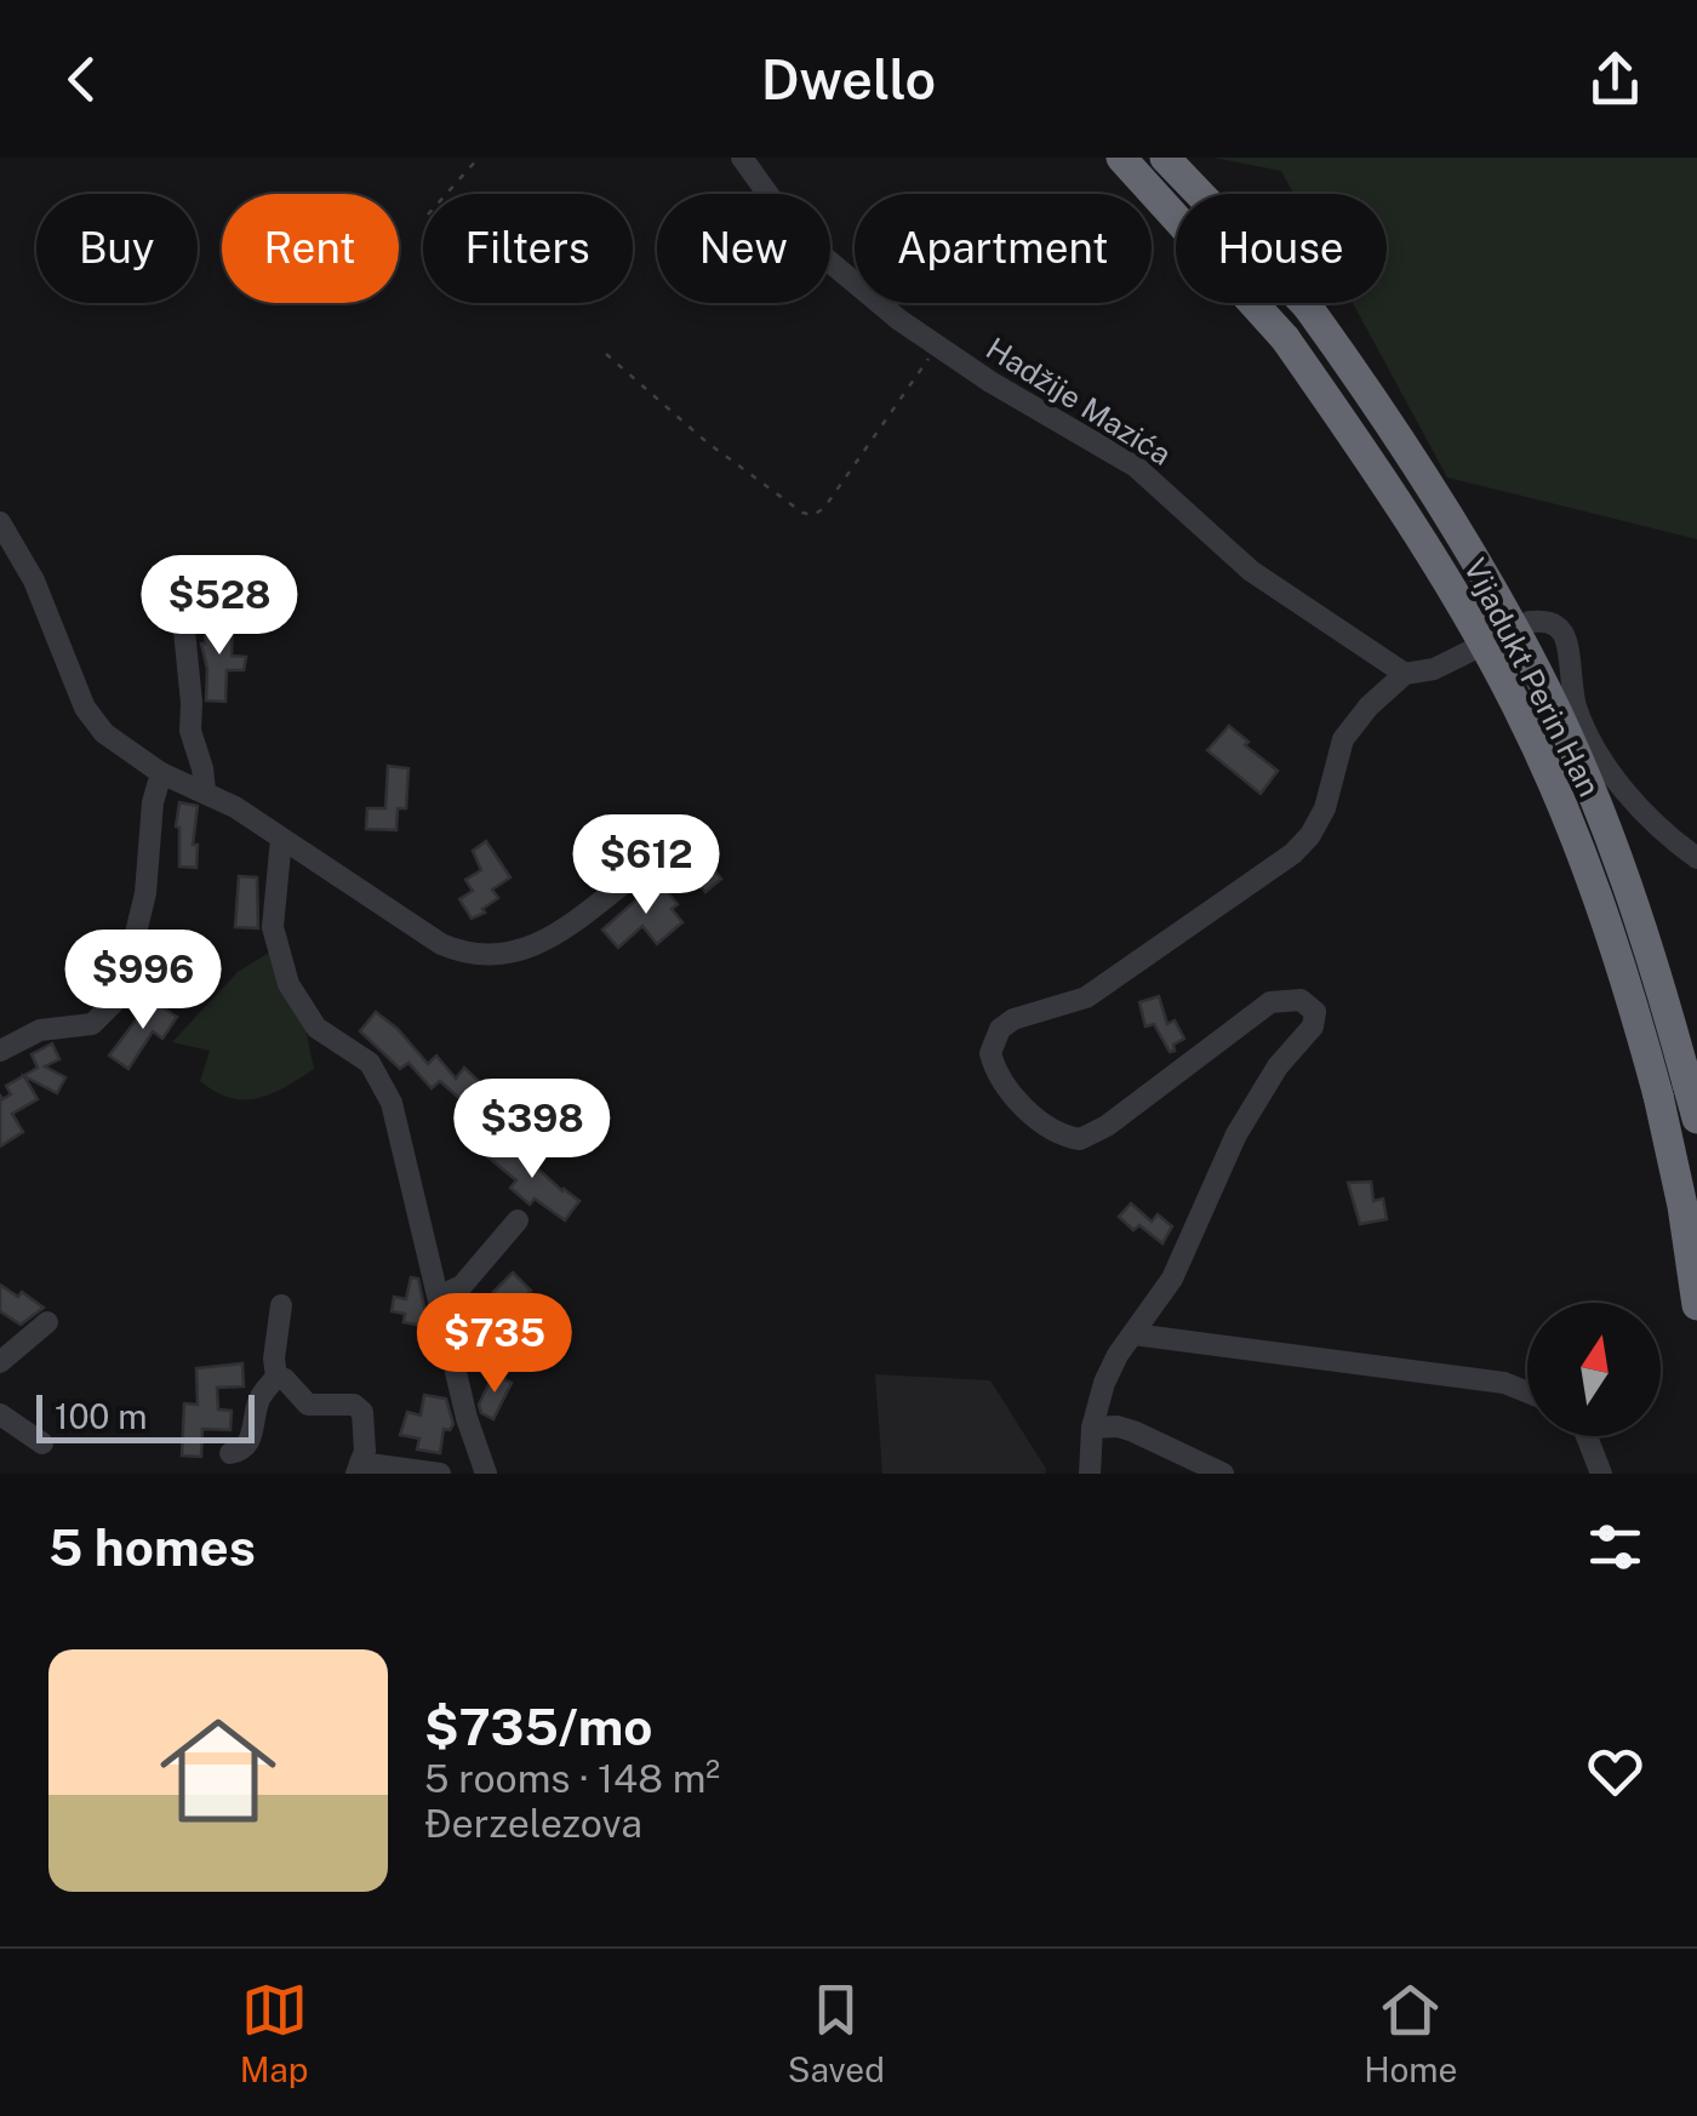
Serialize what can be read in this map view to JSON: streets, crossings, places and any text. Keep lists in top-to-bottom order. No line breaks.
{"streets":{"highway":["Vijadukt Perin Han"],"street":["Hadžije Mazića"]},"scale_bar":"100 m","north":"top","page":{"header":"Dwello","chip":["Buy","Rent","Filters","New","Apartment","House"],"price":["$528","$612","$996","$398","$735"],"scale":"100 m","heading":"5 homes","list":[{"name":"$735/mo","note":"5 rooms · 148 m² · Đerzelezova"}],"tabs":["Map","Saved","Home"]}}
